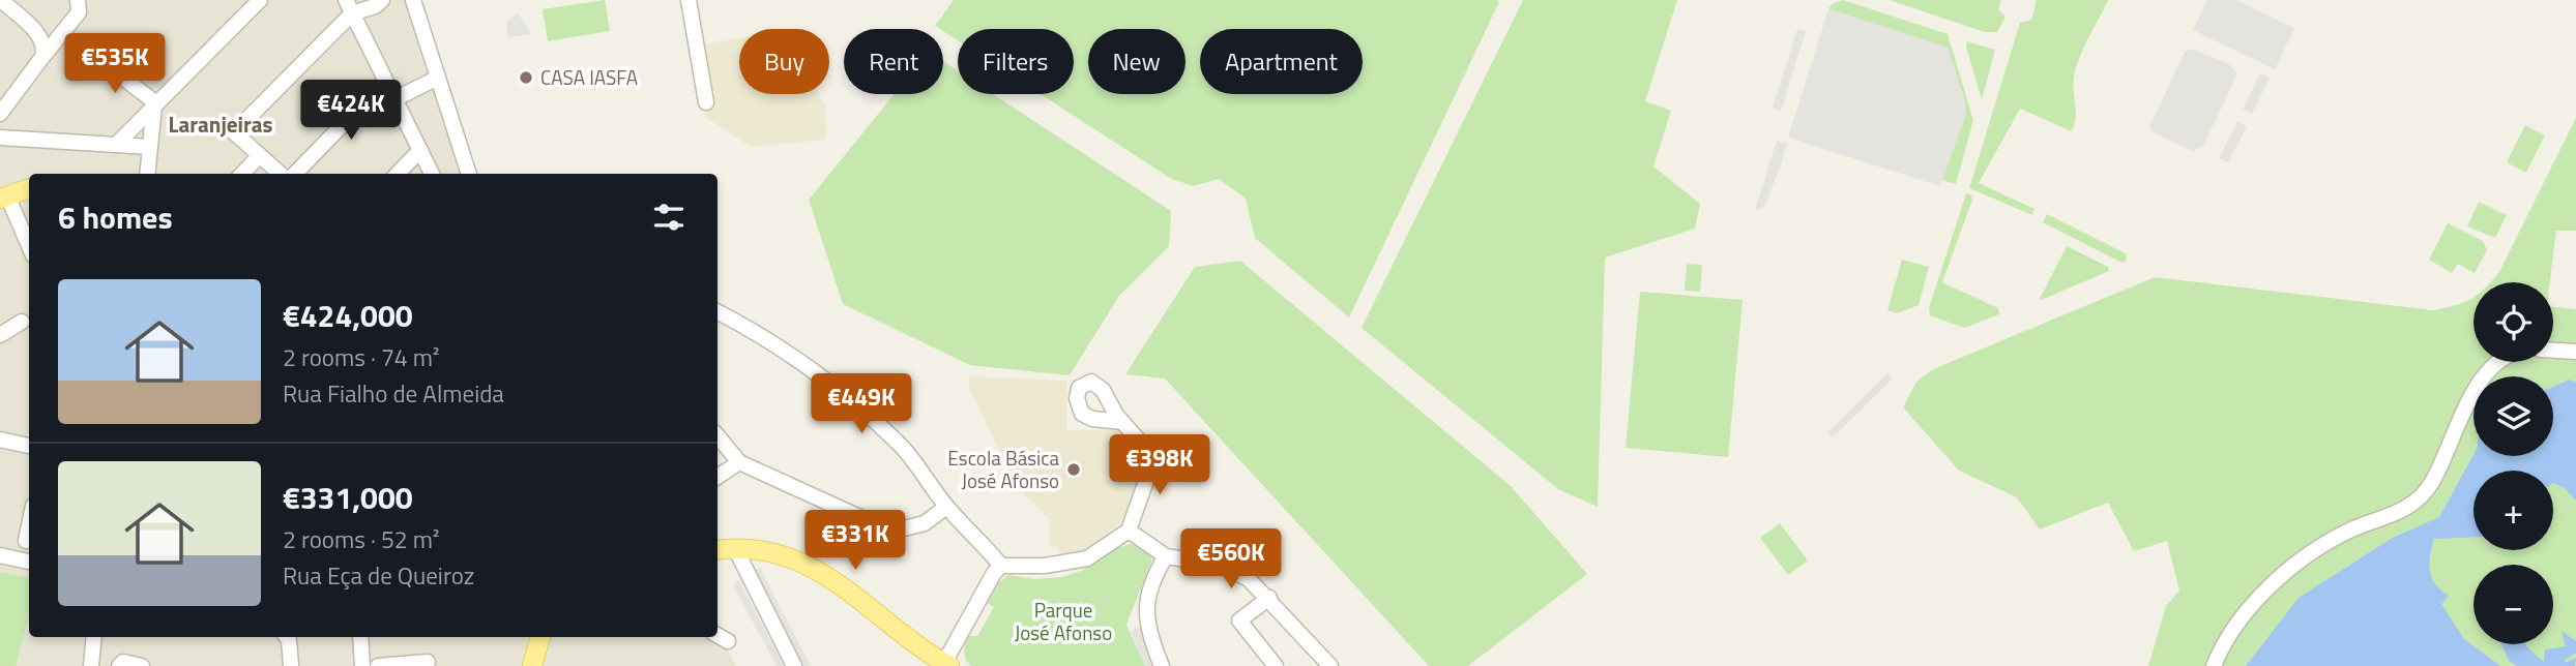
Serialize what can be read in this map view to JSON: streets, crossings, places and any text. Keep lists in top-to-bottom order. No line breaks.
{"districts":["Laranjeiras"],"parks":["Parque José Afonso"],"places":["CASA IASFA","Escola Básica José Afonso"],"page":{"chip":["Buy","Rent","Filters","New","Apartment"],"price":["€535K","€424K","€449K","€398K","€331K","€560K"],"heading":"6 homes","list":[{"name":"€424,000","note":"2 rooms · 74 m² · Rua Fialho de Almeida"},{"name":"€331,000","note":"2 rooms · 52 m² · Rua Eça de Queiroz"}],"map_buttons":["+","−"]}}
